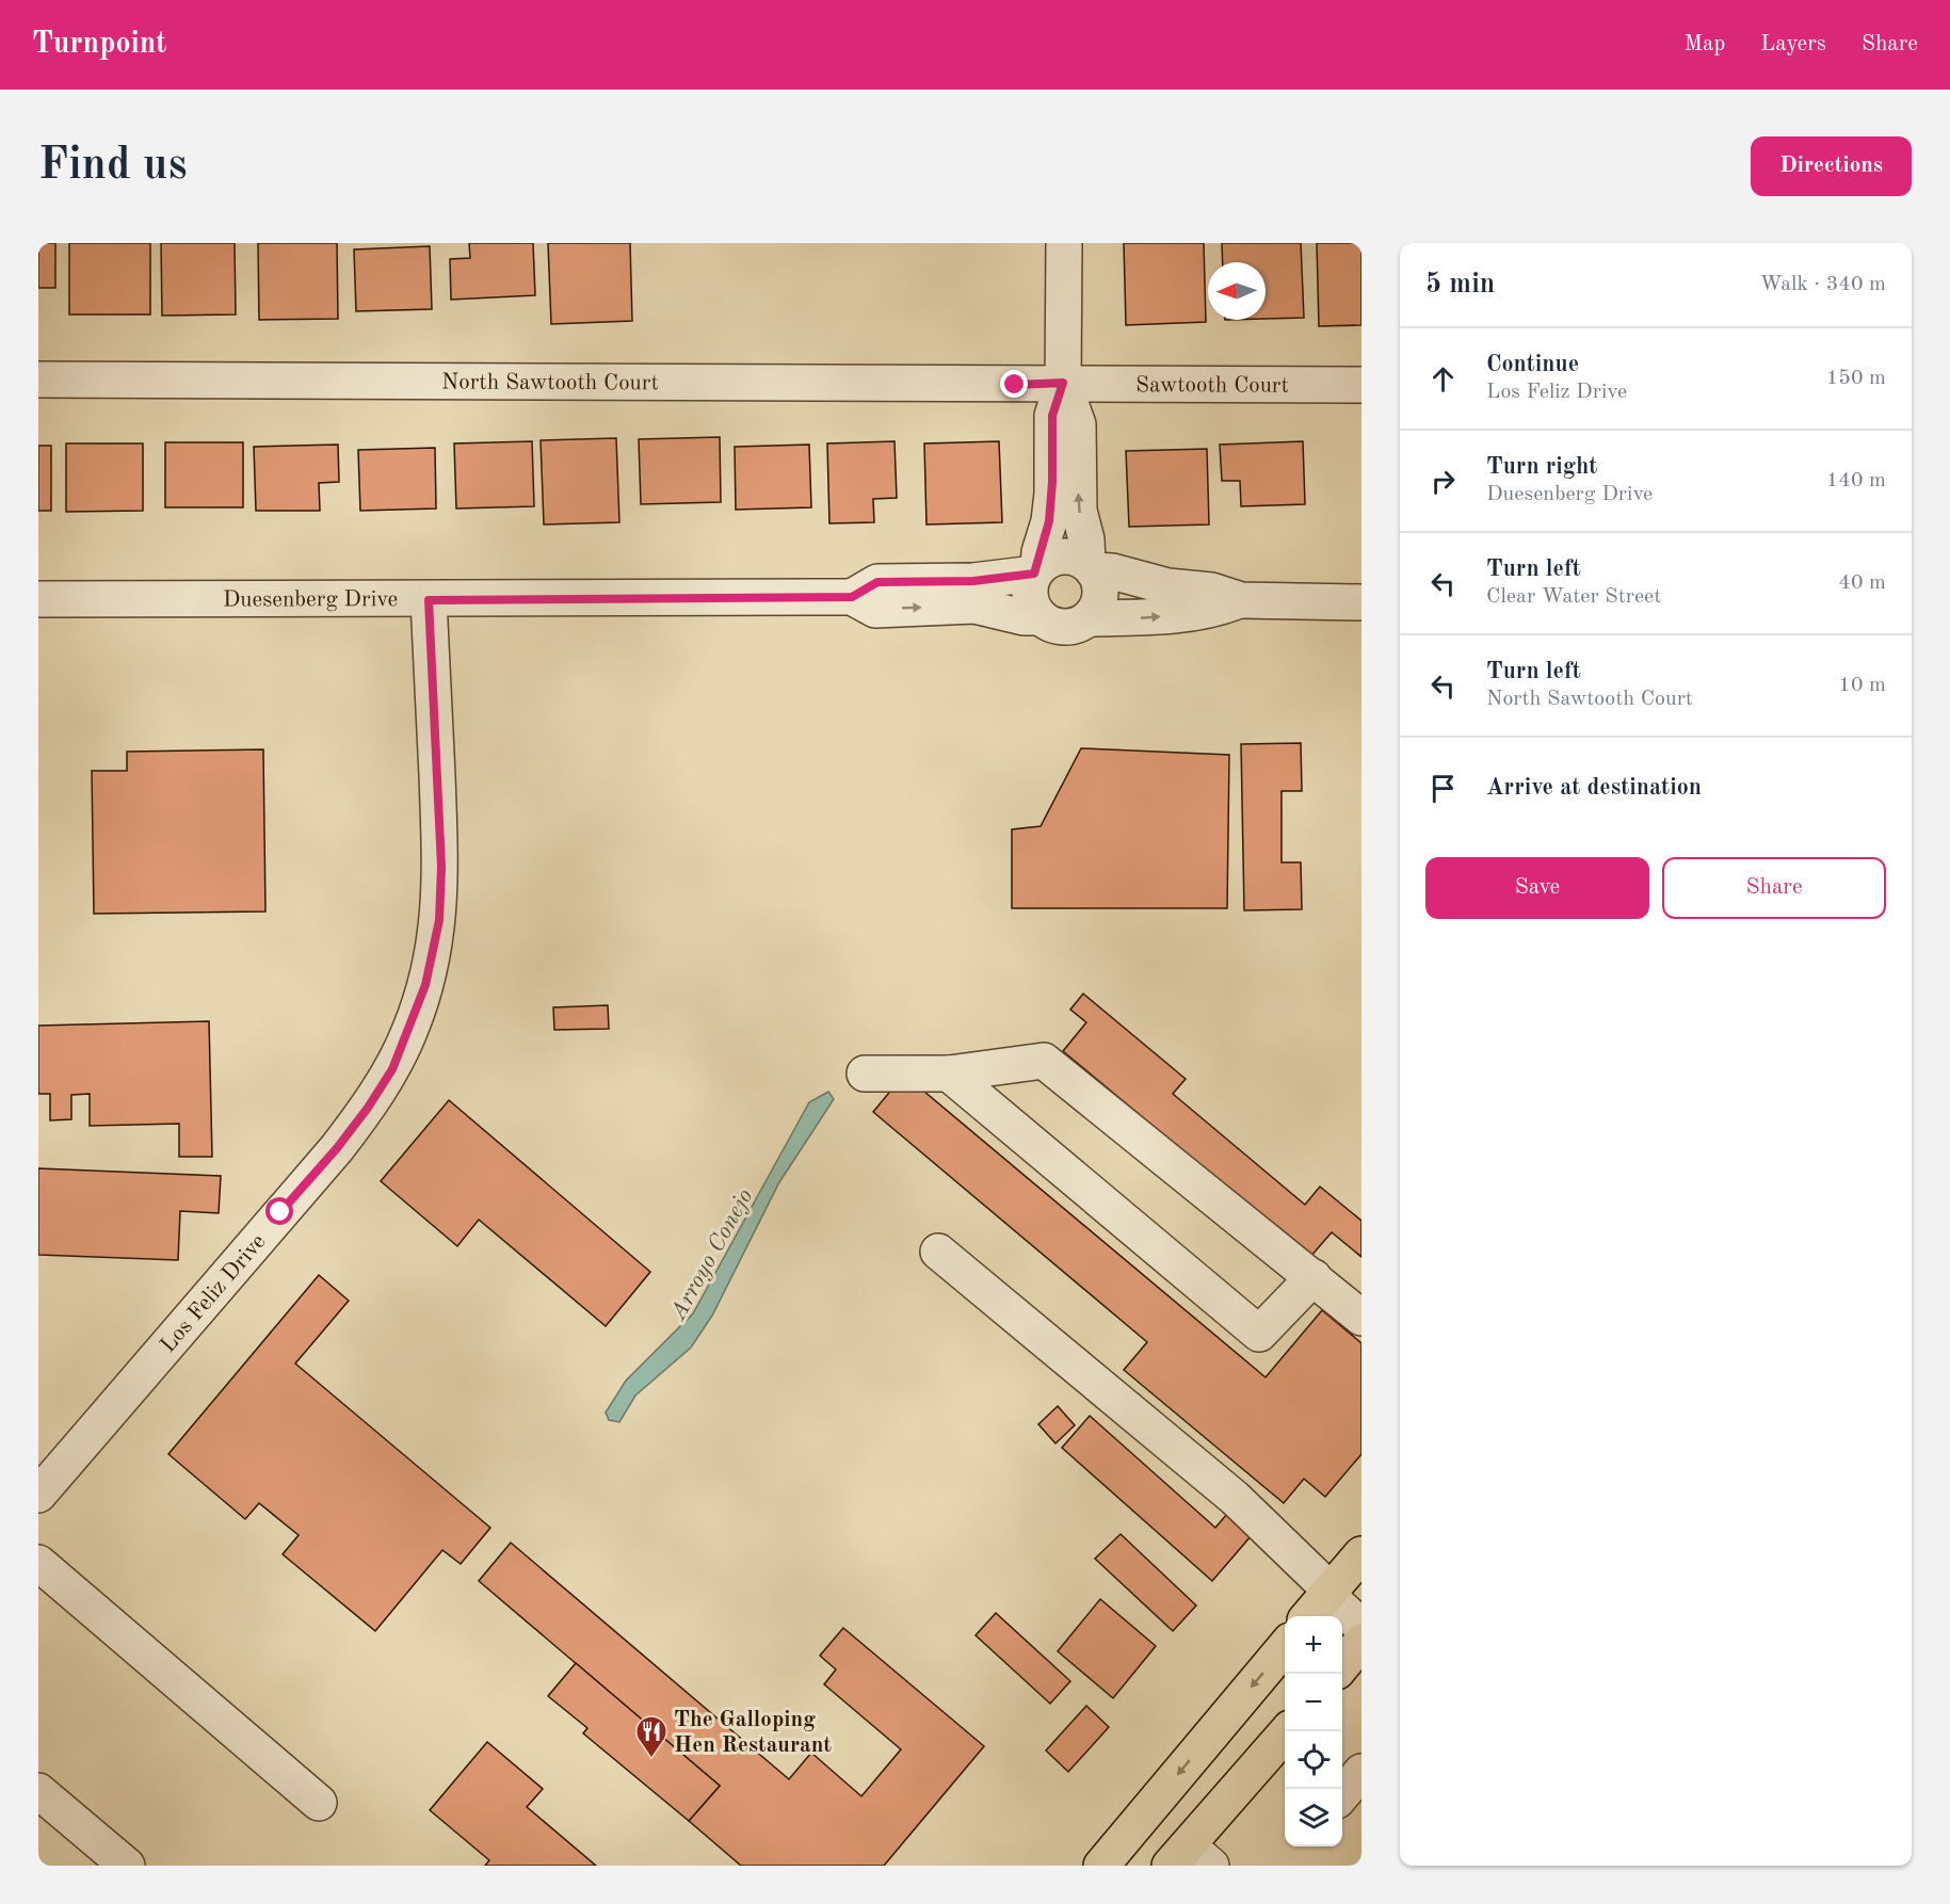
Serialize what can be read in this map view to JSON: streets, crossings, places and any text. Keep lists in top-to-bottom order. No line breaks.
{"streets":{"street":["North Sawtooth Court","Sawtooth Court","Duesenberg Drive","Los Feliz Drive"]},"crossings":[["North Sawtooth Court","Sawtooth Court"],["Duesenberg Drive","Los Feliz Drive"]],"water":["Arroyo Conejo"],"places":{"restaurant":["The Galloping Hen Restaurant"]},"north":"left","page":{"header":"Turnpoint","nav":["Map","Layers","Share"],"buttons":["Directions",["Save","Share"]],"title":"Find us","heading":["5 min","Walk · 340 m"],"list":[["Continue","Los Feliz Drive","150 m"],["Turn right","Duesenberg Drive","140 m"],["Turn left","Clear Water Street","40 m"],["Turn left","North Sawtooth Court","10 m"],"Arrive at destination"],"map_buttons":["+","−"]}}
